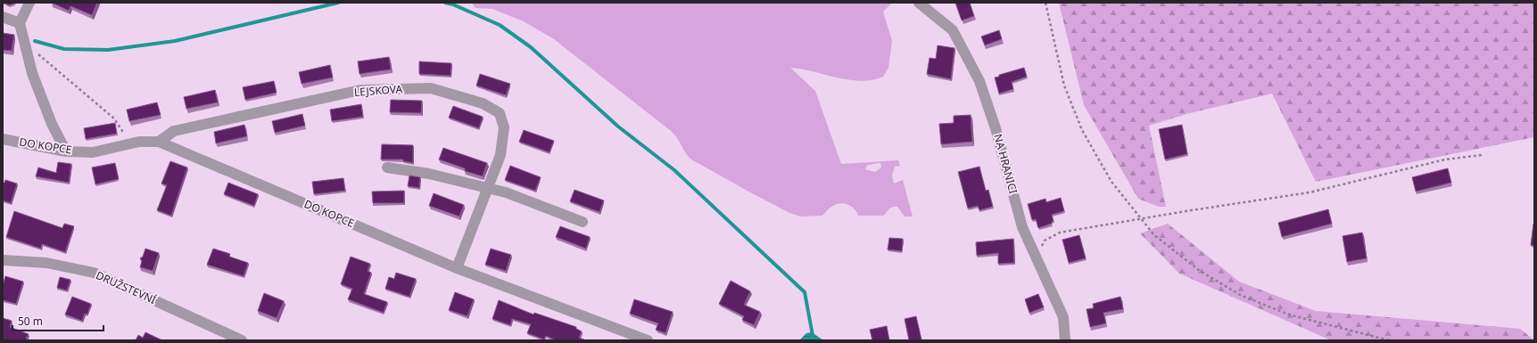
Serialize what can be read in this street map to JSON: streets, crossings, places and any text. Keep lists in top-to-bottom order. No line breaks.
{"streets":{"street":["LEJSKOVA","DO KOPCE","NA HRANICI","DRUŽSTEVNÍ"]},"crossings":[["LEJSKOVA","DO KOPCE"]],"scale_bar":"50 m"}
